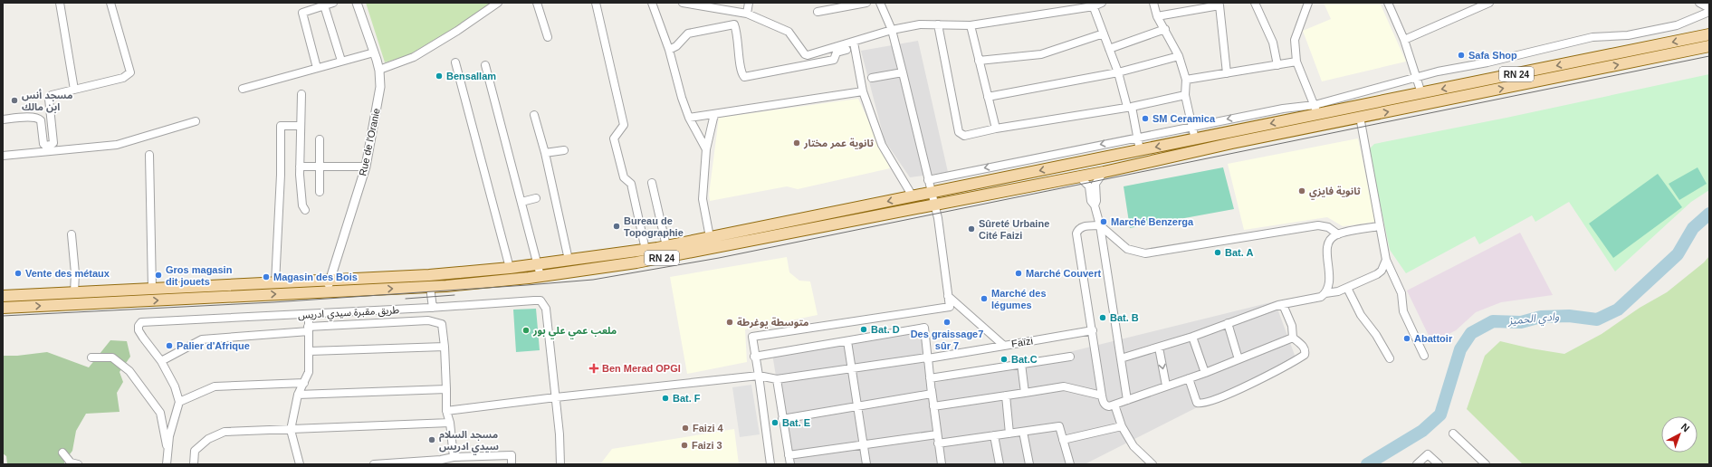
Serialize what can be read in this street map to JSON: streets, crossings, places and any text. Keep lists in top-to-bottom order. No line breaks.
{"streets":{"main road":["RN 24"],"street":["Rue de l'Oranie","طريق مقبرة سيدي ادريس","Faïzi"]},"crossings":[["RN 24","Rue de l'Oranie"]],"water":["وادي الحميز"],"places":{"other":["Safa Shop","Bensallam","مسجد أنس ابن مالك","SM Ceramica","ثانوية عمر مختار","ثانوية فايزي","Marché Benzerga","Bureau de Topographie","Sûreté Urbaine Cité Faizi","Bat. A","Vente des métaux","Marché Couvert","Gros magasin dit jouets","Magasin des Bois","Marché des légumes","Bat. B","متوسطة يوغرطة","Des graissage7 sûr 7","Bat. D","ملعب عمي علي بور","Abattoir","Palier d'Afrique","Bat.C","Bat. F","Bat. E","Faizi 4","مسجد السلام سيدي ادريس","Faizi 3"],"health":["Ben Merad OPGI"]},"north":"top right"}
